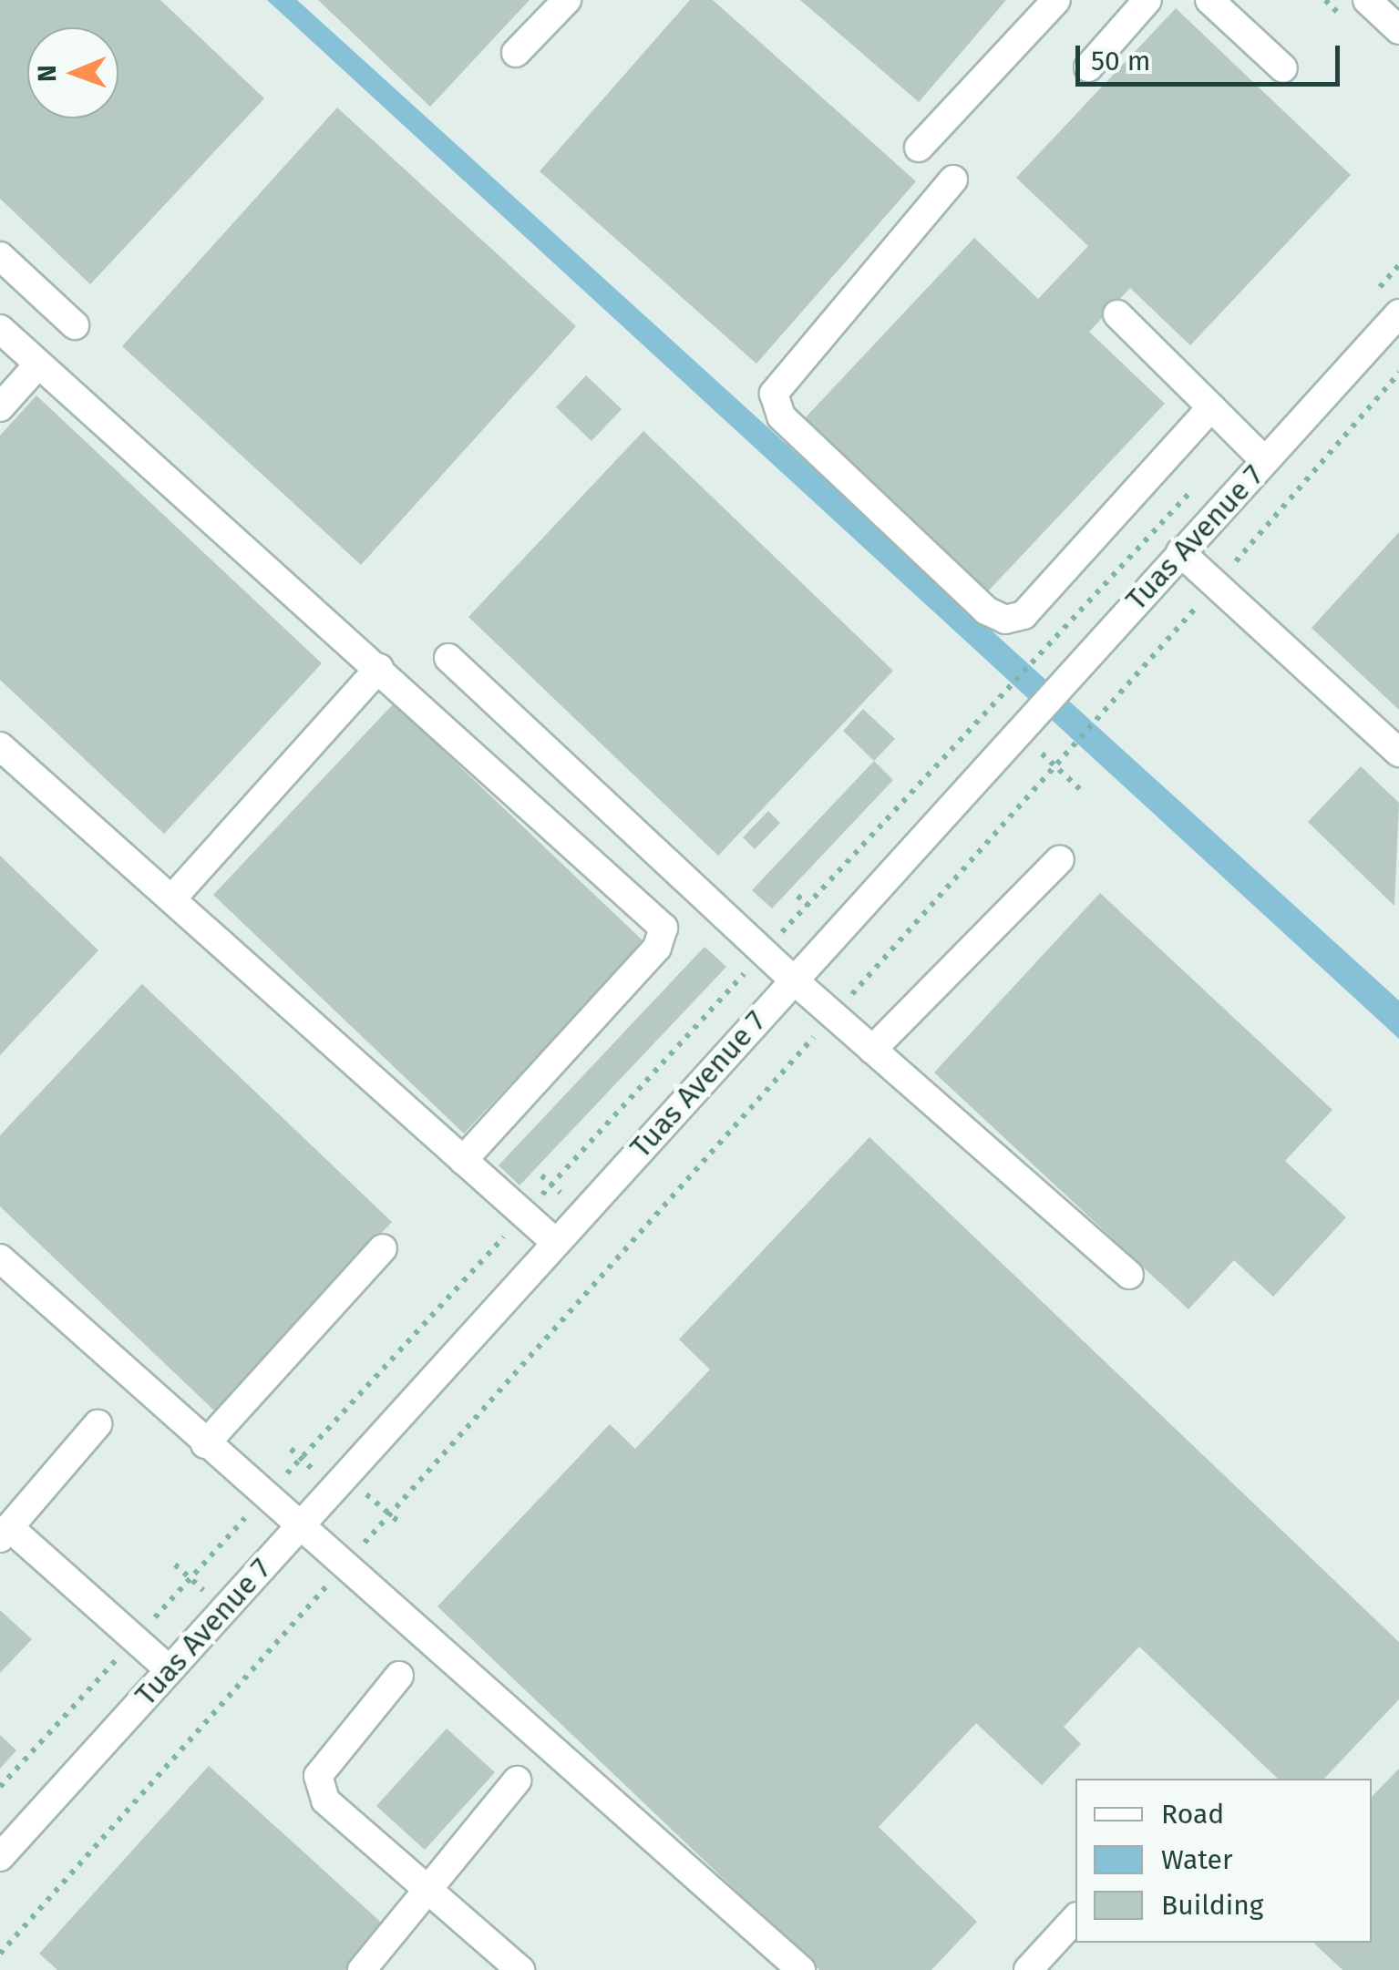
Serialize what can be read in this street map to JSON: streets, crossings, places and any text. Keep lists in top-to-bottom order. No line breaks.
{"streets":{"street":["Tuas Avenue 7"]},"legend":["Road","Water","Building"],"scale_bar":"50 m","north":"left"}
